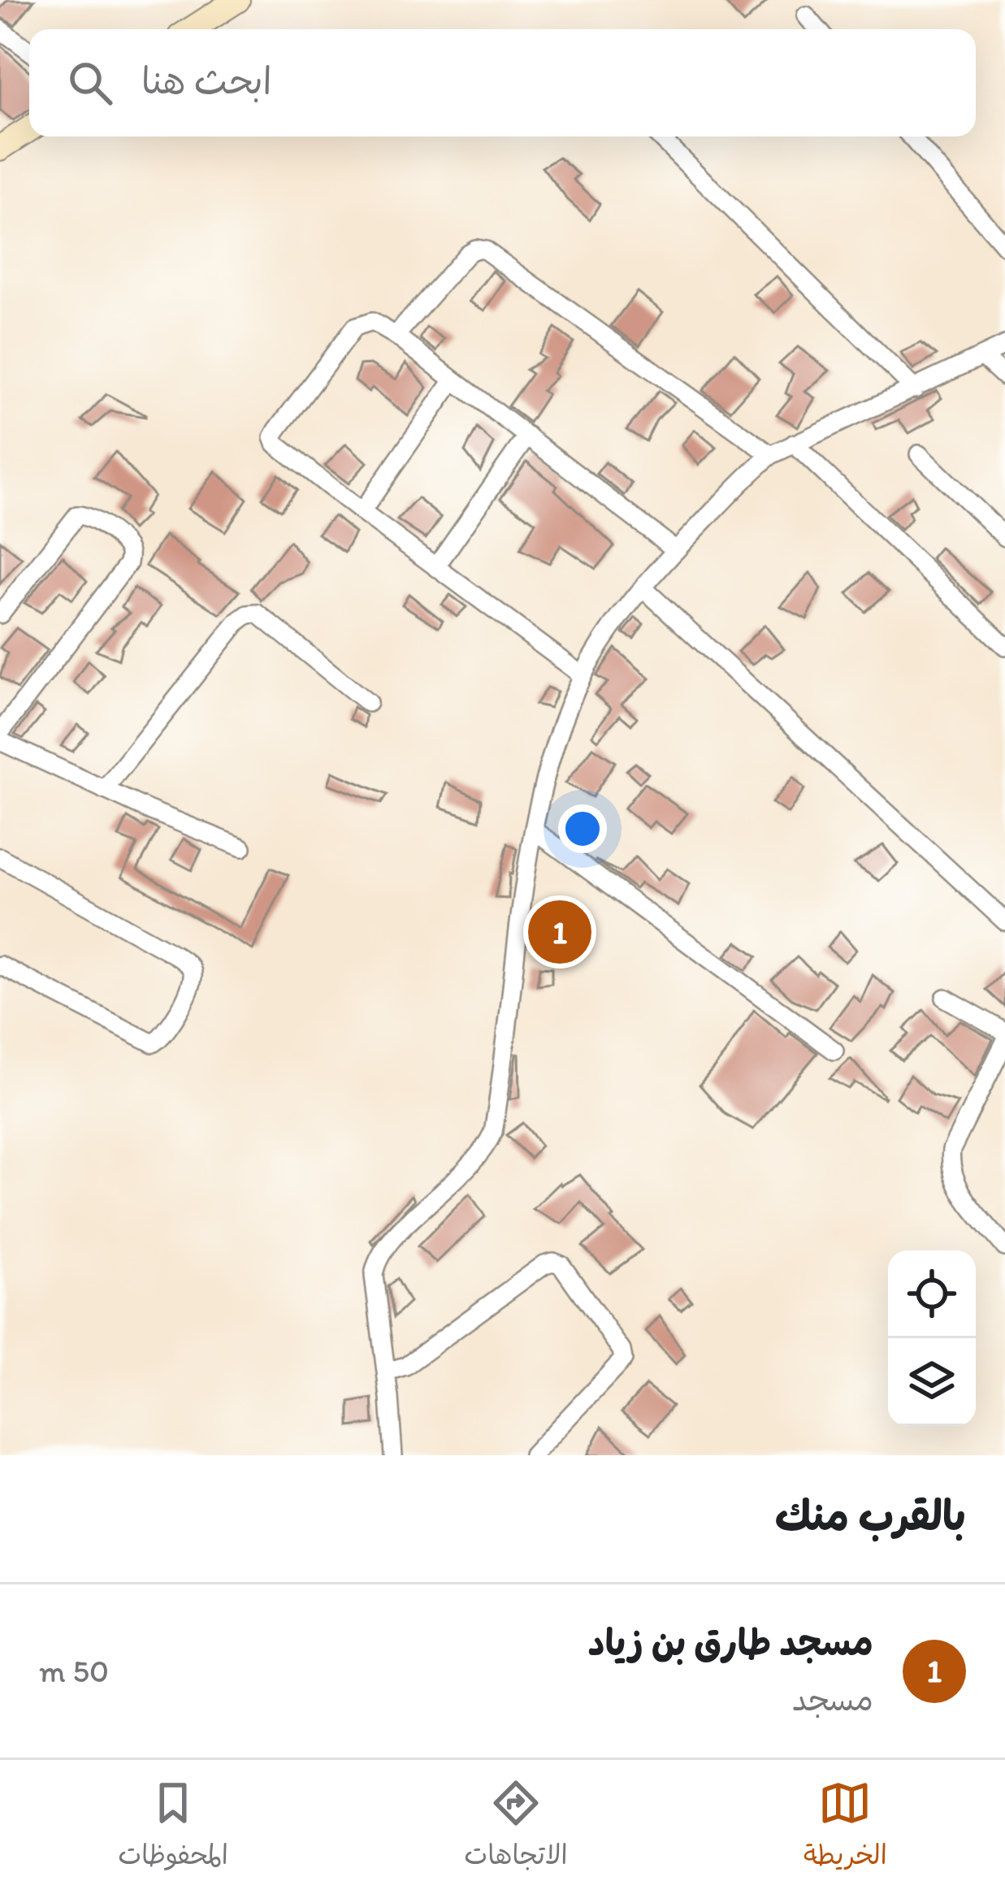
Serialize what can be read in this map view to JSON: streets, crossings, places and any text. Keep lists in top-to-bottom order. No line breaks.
{"page":{"search":"ابحث هنا","pins":"1","heading":"بالقرب منك","list":[{"mark":"1","name":"مسجد طارق بن زياد","note":"مسجد","value":"50 m"}],"nav":["الخريطة","الاتجاهات","المحفوظات"]}}
